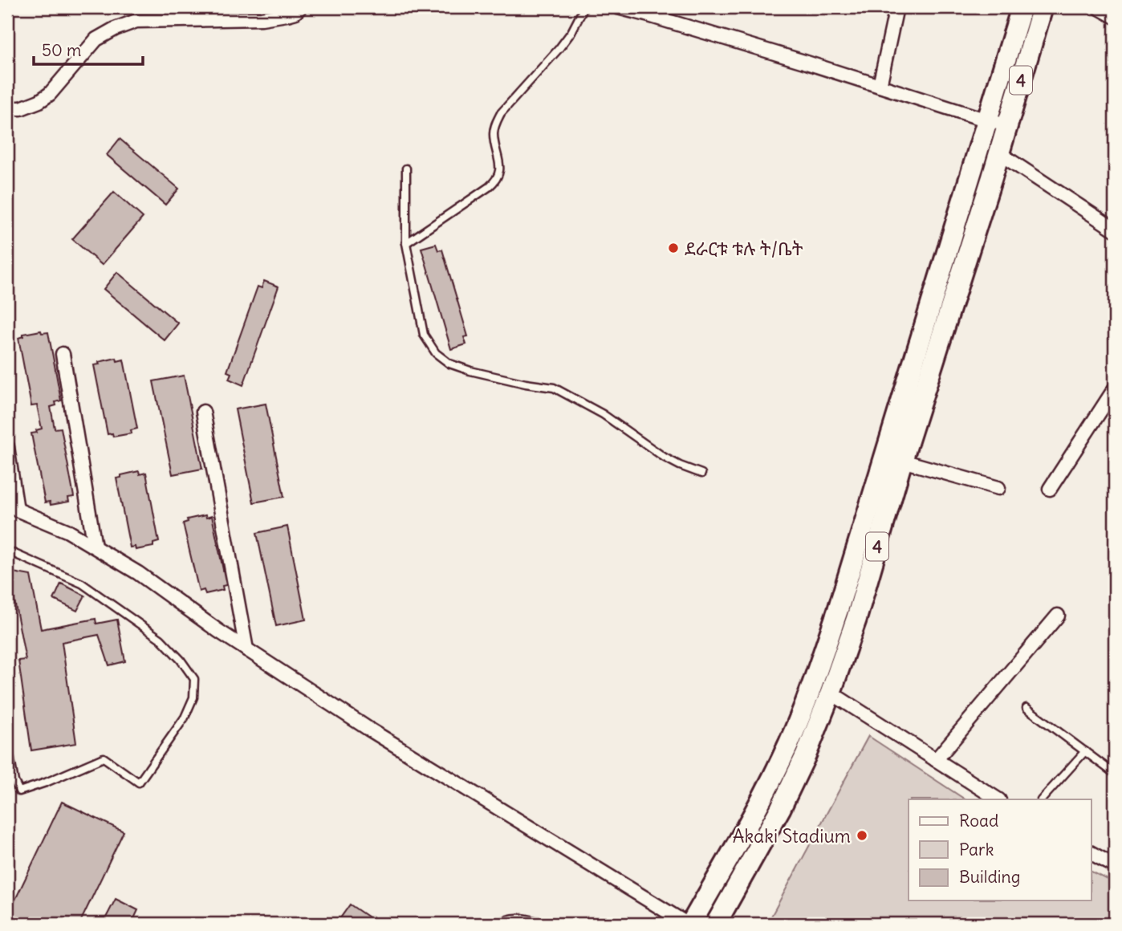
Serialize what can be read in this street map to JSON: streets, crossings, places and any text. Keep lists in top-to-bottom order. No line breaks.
{"streets":{"main road":["4"]},"places":["ደራርቱ ቱሉ ት/ቤት","Akaki Stadium"],"legend":["Road","Park","Building"],"scale_bar":"50 m"}
